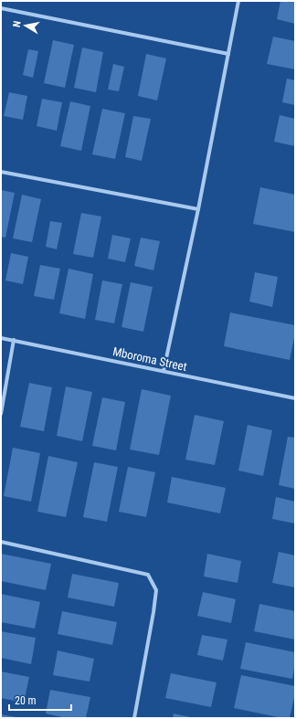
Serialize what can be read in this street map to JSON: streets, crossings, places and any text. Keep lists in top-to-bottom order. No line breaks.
{"streets":{"street":["Mboroma Street"]},"scale_bar":"20 m","north":"left"}
